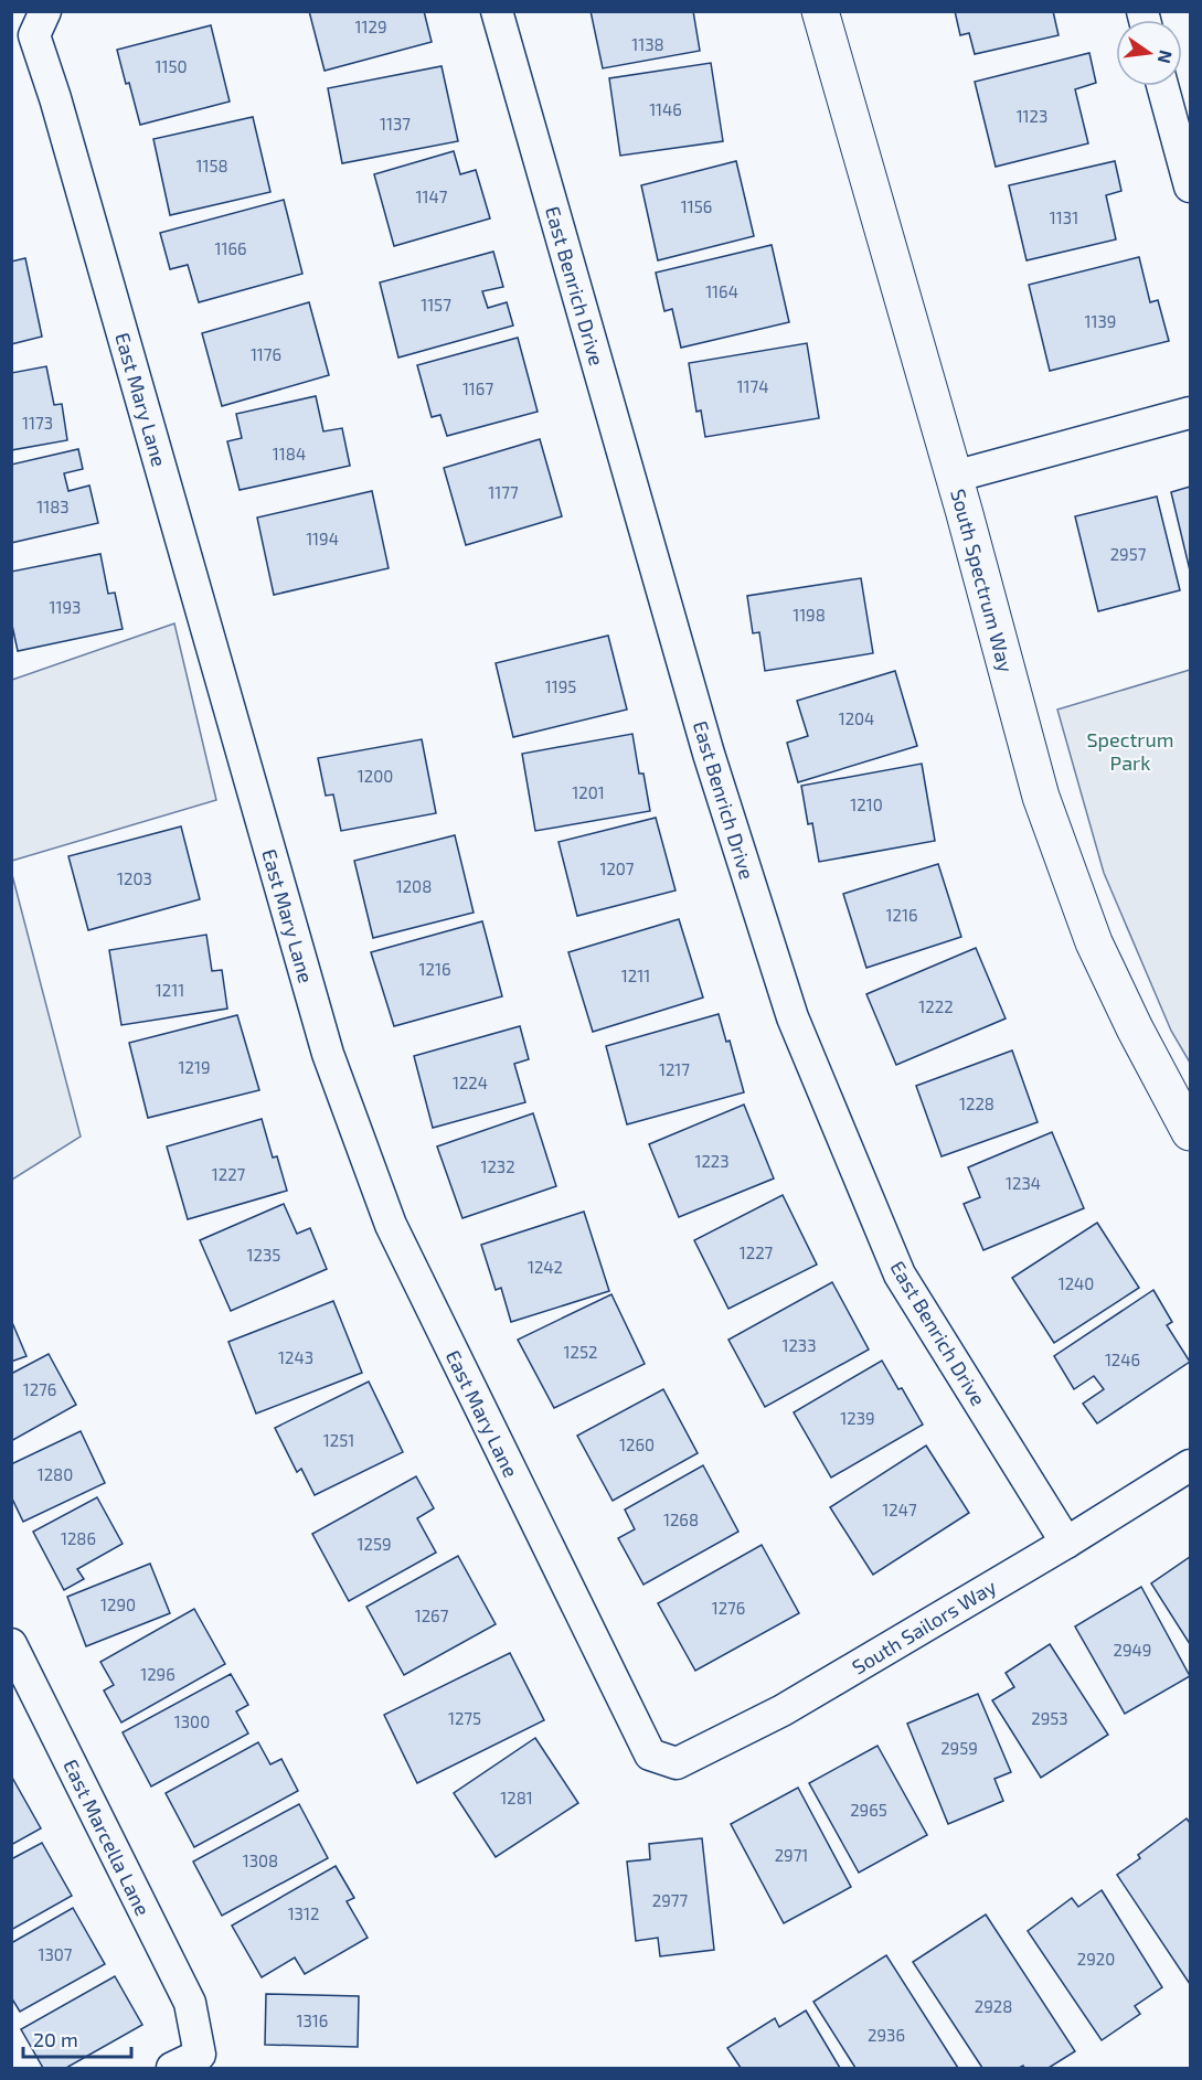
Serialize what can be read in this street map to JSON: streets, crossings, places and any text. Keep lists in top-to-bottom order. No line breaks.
{"streets":{"street":["East Benrich Drive","East Mary Lane","South Spectrum Way","South Sailors Way","East Marcella Lane"]},"crossings":[["East Benrich Drive","South Sailors Way"],["East Mary Lane","South Sailors Way"]],"parks":["Spectrum Park"],"house_numbers":["1129","1138","1150","1146","1123","1137","1158","1147","1156","1131","1166","1164","1157","1139","1176","1174","1167","1173","1184","1177","1183","1194","2957","1193","1198","1195","1204","1200","1201","1210","1207","1203","1208","1216","1216","1211","1211","1222","1219","1217","1224","1228","1223","1232","1227","1234","1227","1235","1242","1240","1233","1252","1243","1246","1276","1239","1251","1260","1280","1247","1268","1286","1259","1290","1276","1267","2949","1296","1275","2953","1300","2959","1281","2965","2971","1308","2977","1312","1307","2920","2928","1316","2936"],"scale_bar":"20 m","north":"right"}
